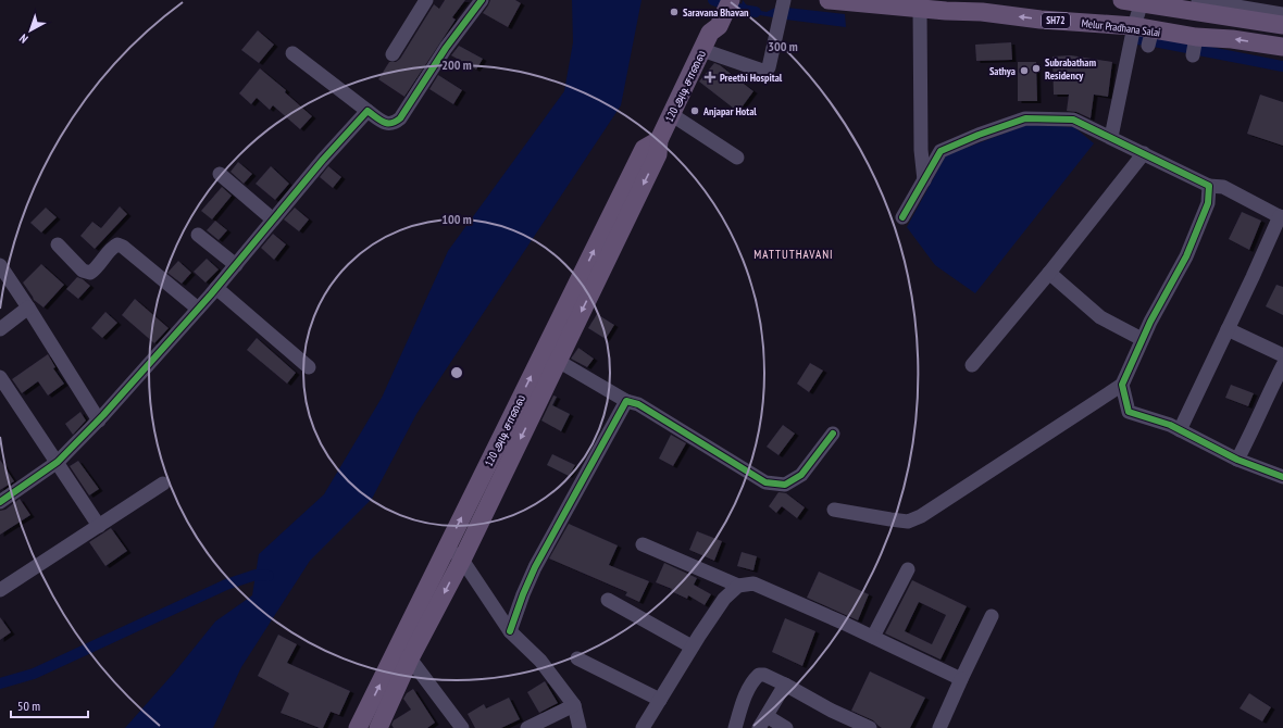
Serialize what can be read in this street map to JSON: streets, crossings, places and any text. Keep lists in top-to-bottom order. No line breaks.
{"streets":{"main road":["SH72","Melur Pradhana Salai","120 அடி சாலை"]},"districts":["MATTUTHAVANI"],"places":{"other":["Saravana Bhavan","Subrabatham Residency","Sathya","Anjapar Hotal"],"health":["Preethi Hospital"]},"scale_bar":"50 m","north":"bottom left","rings":["300 m","200 m","100 m"]}
